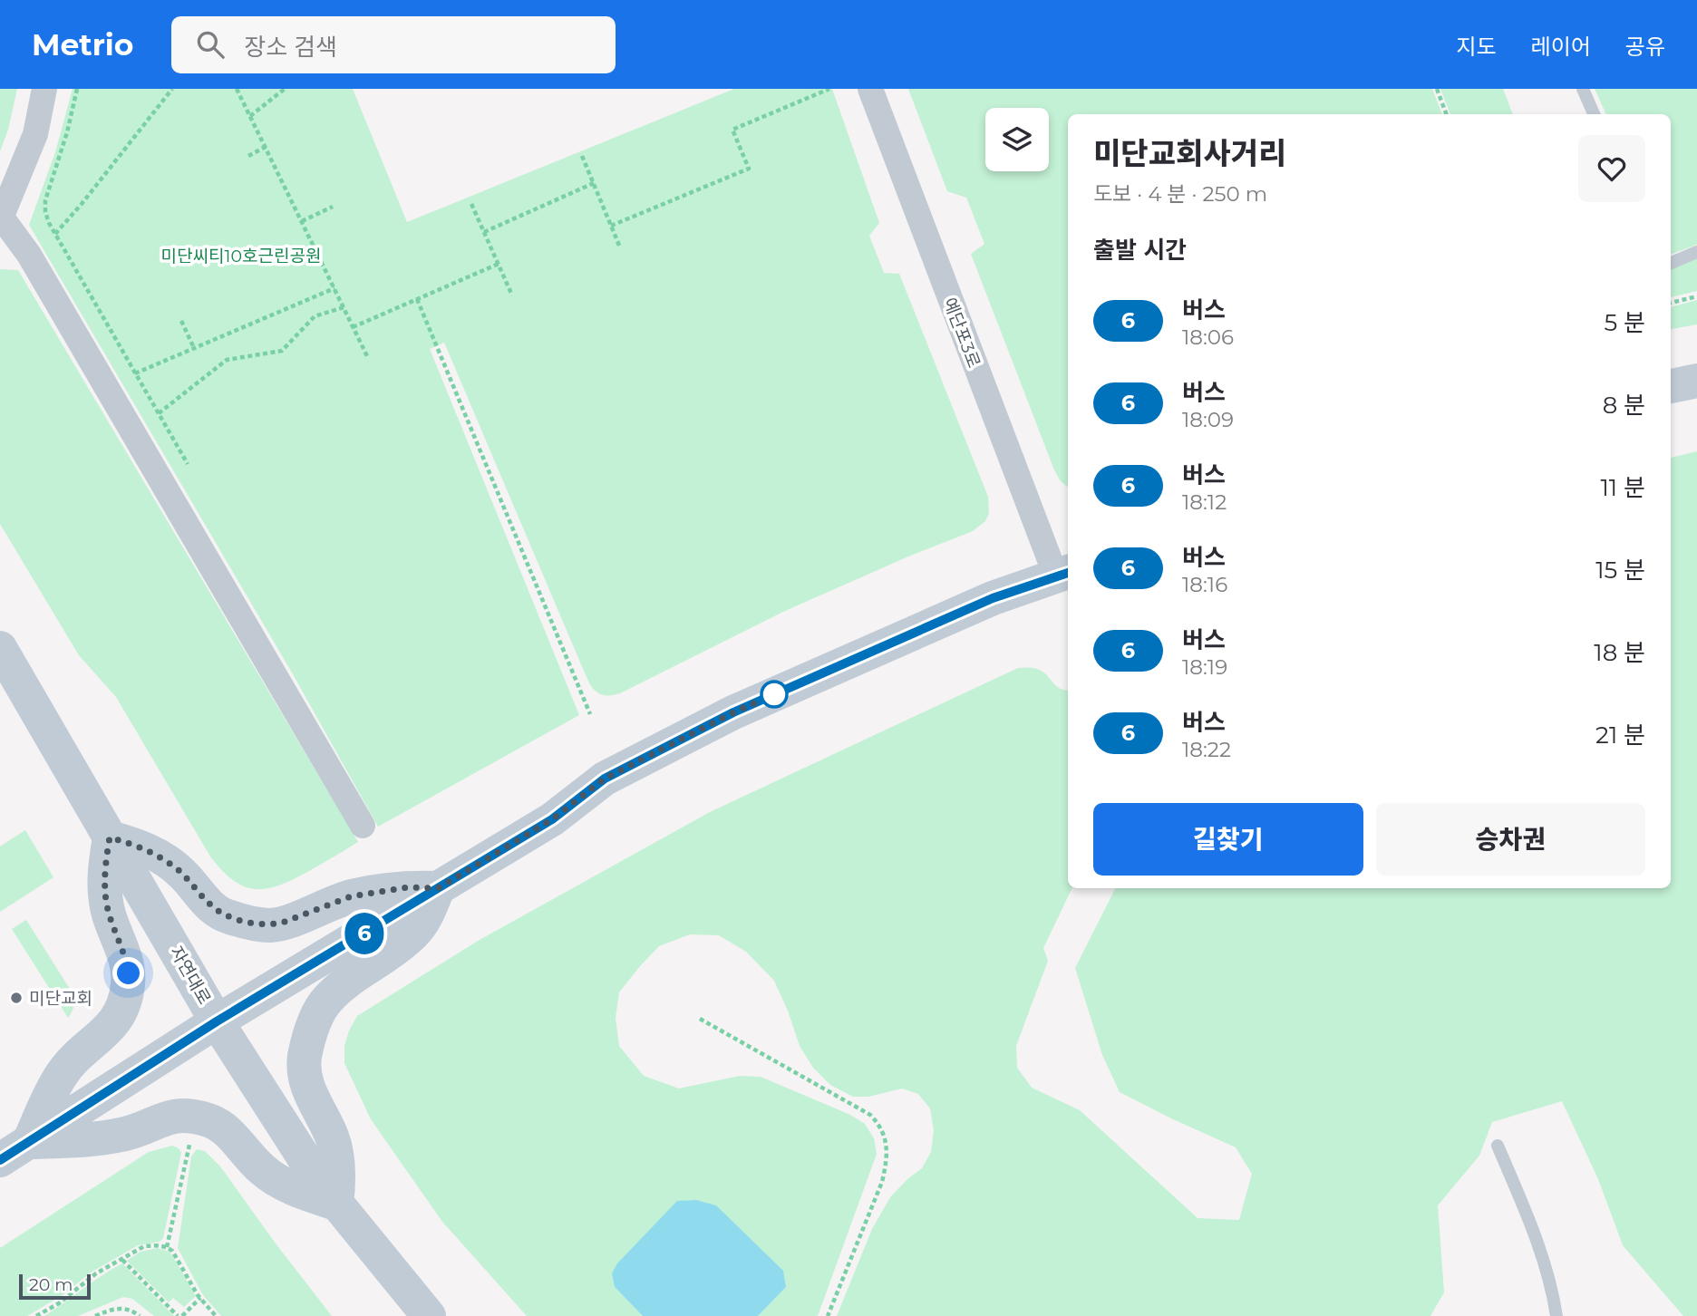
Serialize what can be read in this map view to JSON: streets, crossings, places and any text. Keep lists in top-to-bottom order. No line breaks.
{"streets":{"main road":["자연대로"],"street":["예단포3로"]},"parks":["미단씨티10호근린공원"],"places":["미단교회"],"lines":["bus line 6"],"scale_bar":"20 m","page":{"header":"Metrio","search":"장소 검색","nav":["지도","레이어","공유"],"on_map":"6","heading":[["미단교회사거리","도보 · 4 분 · 250 m"],"출발 시간"],"list":[{"mark":"6","name":"버스","note":"18:06","value":"5 분"},{"mark":"6","name":"버스","note":"18:09","value":"8 분"},{"mark":"6","name":"버스","note":"18:12","value":"11 분"},{"mark":"6","name":"버스","note":"18:16","value":"15 분"},{"mark":"6","name":"버스","note":"18:19","value":"18 분"},{"mark":"6","name":"버스","note":"18:22","value":"21 분"}],"buttons":["길찾기","승차권"],"scale":"20 m"}}
